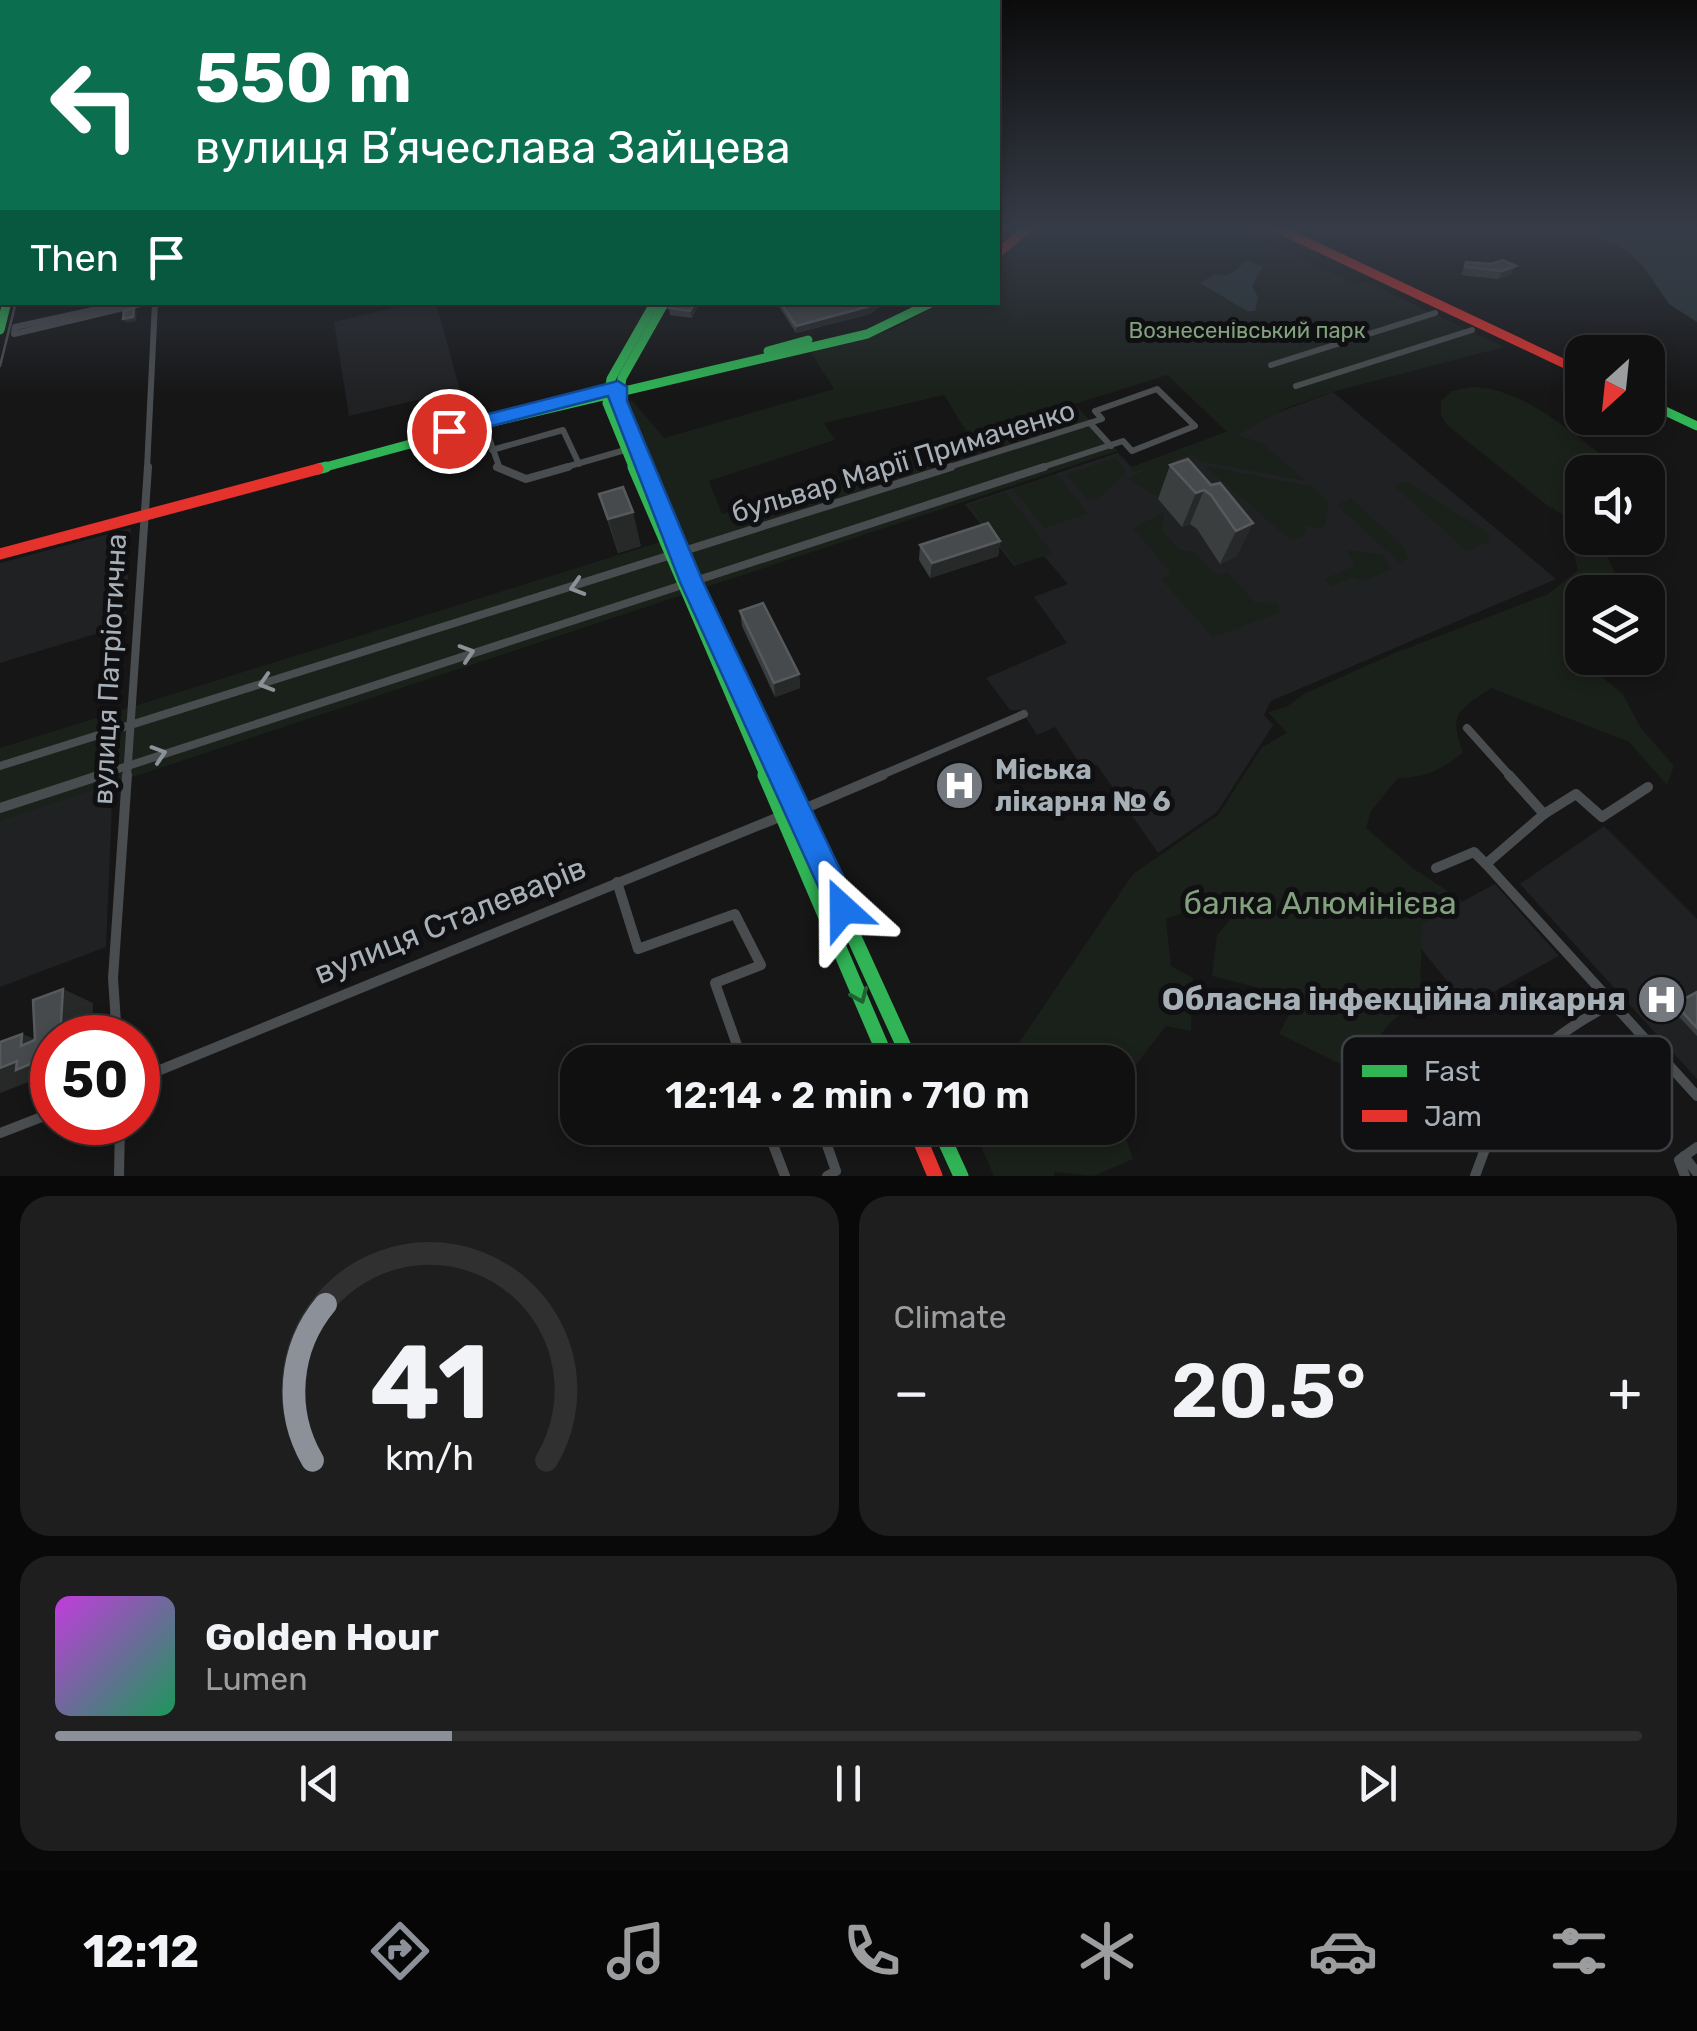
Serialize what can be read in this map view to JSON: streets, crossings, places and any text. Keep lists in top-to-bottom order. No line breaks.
{"streets":{"street":["бульвар Марії Примаченко","вулиця Патріотична","вулиця Сталеварів"]},"crossings":[["бульвар Марії Примаченко","вулиця Патріотична"]],"parks":["Вознесенівський парк","балка Алюмінієва"],"places":{"hospital":["Мiська лiкарня № 6","Обласна інфекційна лікарня"]},"legend":["Fast","Jam"],"north":"bottom left","page":{"turn":["550 m","вулиця Вʼячеслава Зайцева"],"then":"Then","limit":"50","trip":"12:14 · 2 min · 710 m","tile":"Climate","heat":["−","20.5°","+"],"song":["Golden Hour","Lumen"],"tabs":"12:12","gauge":["41","km/h"]}}
